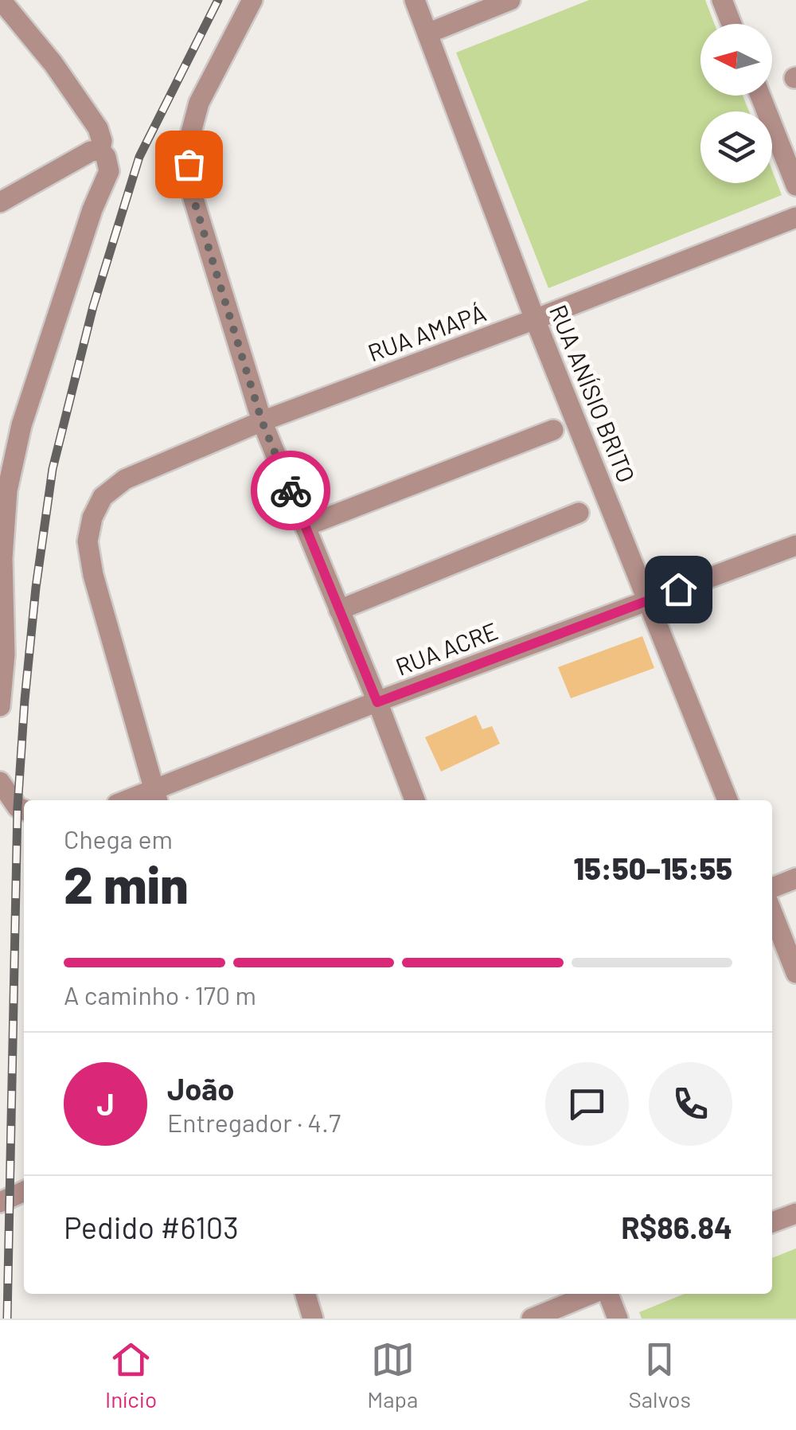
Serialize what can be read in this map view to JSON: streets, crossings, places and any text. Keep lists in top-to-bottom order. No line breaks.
{"streets":{"street":["RUA AMAPÁ","RUA ANÍSIO BRITO","RUA ACRE"]},"crossings":[["RUA AMAPÁ","RUA ANÍSIO BRITO"],["RUA AMAPÁ","RUA ACRE"],["RUA ANÍSIO BRITO","RUA ACRE"]],"north":"left","page":{"heading":["2 min","Chega em","15:50–15:55"],"panel":["João","Entregador · 4.7","Pedido #6103","R$86.84"],"bar":"A caminho · 170 m","round":"J","tabs":["Início","Mapa","Salvos"]}}
